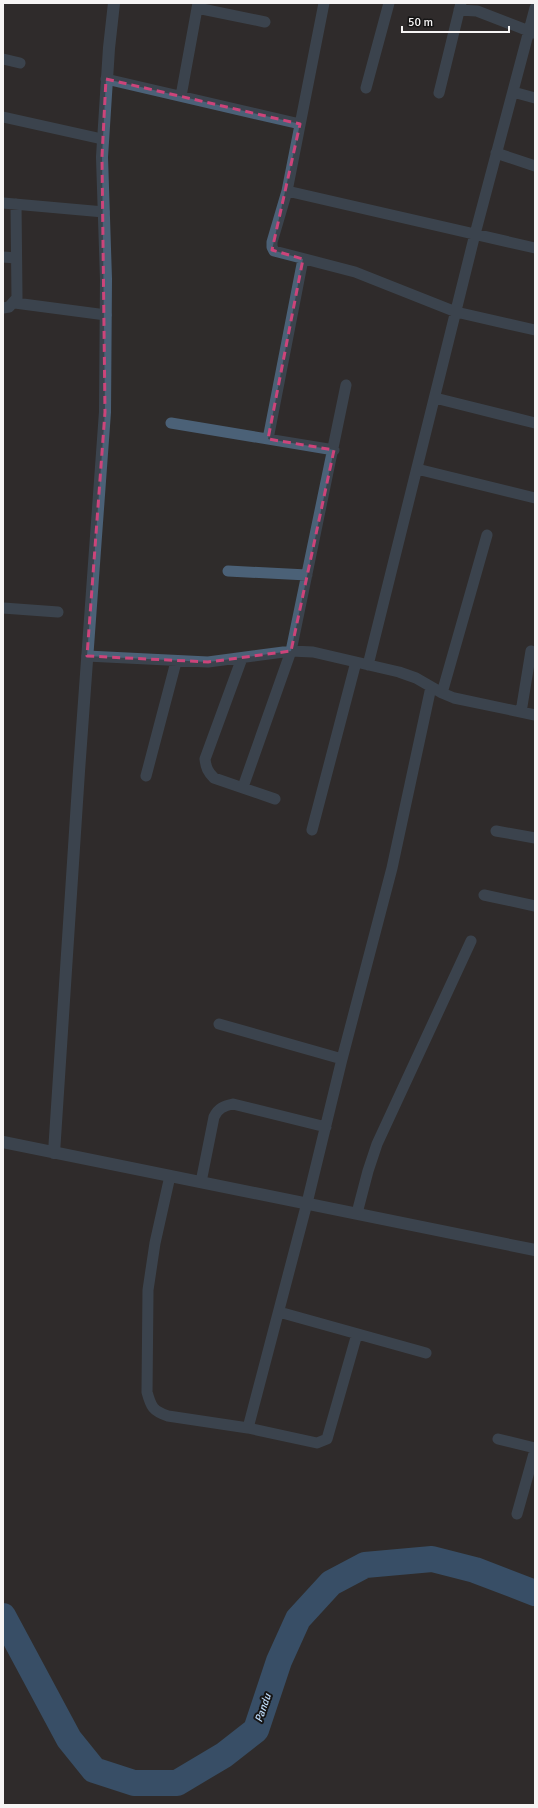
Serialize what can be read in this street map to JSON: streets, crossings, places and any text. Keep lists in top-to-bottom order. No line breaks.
{"water":["Pandu"],"scale_bar":"50 m"}
